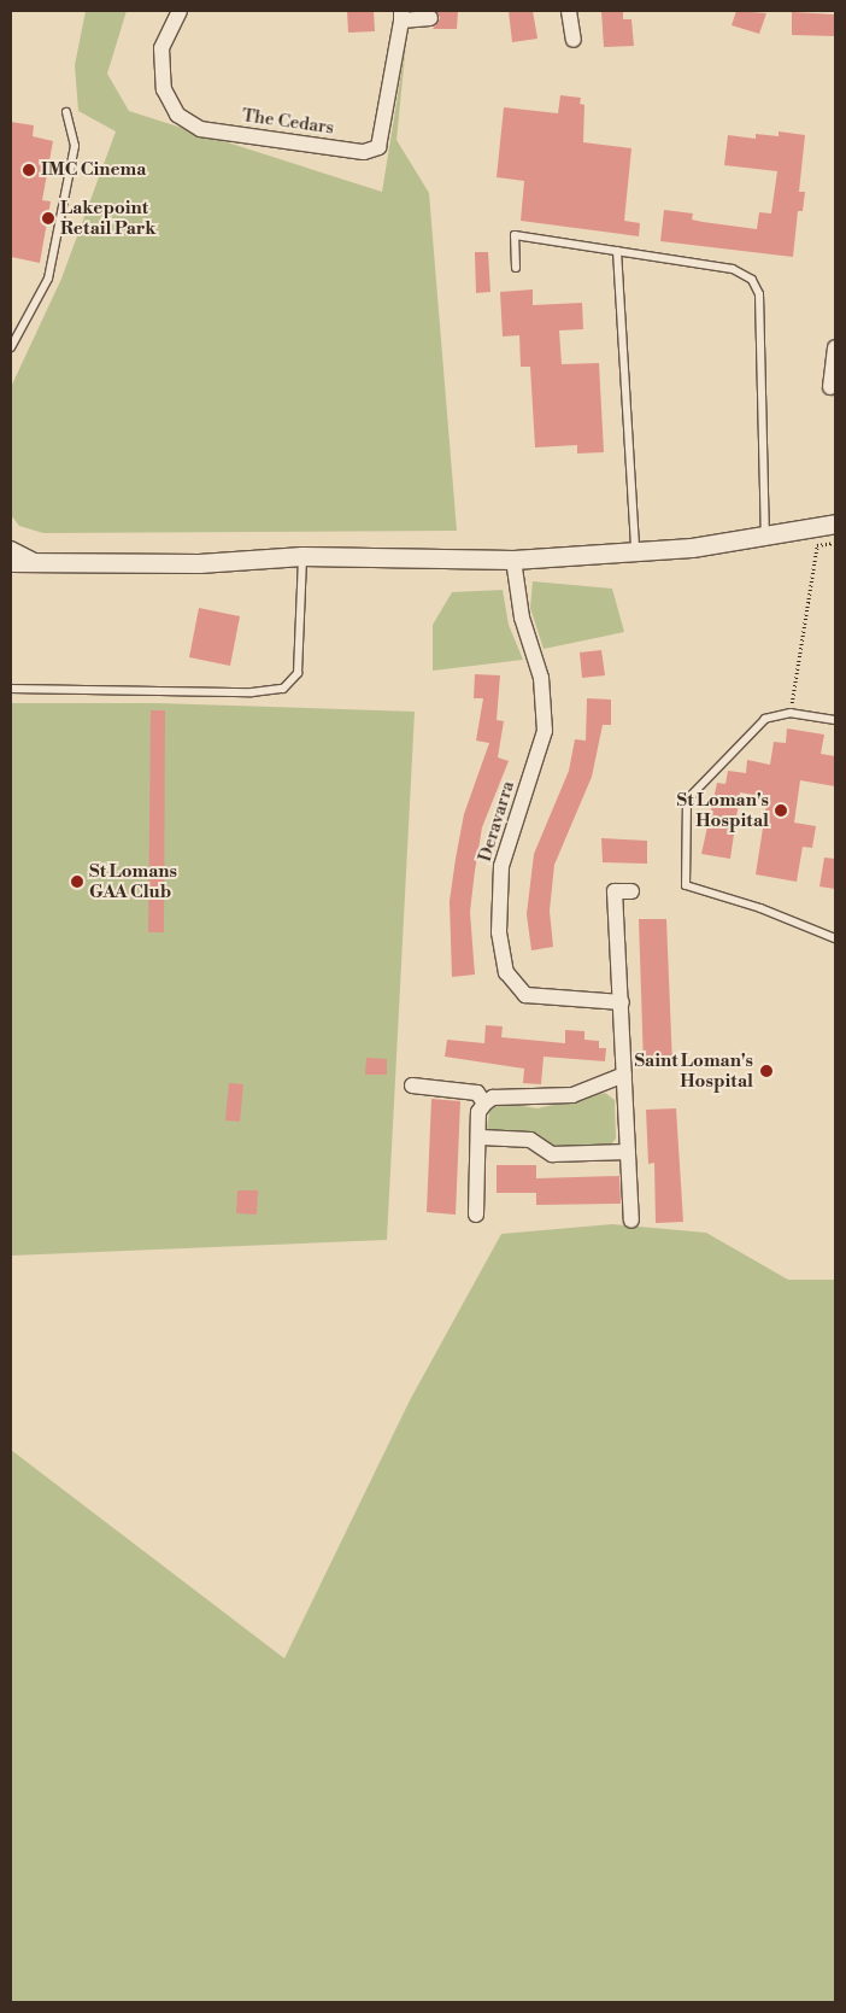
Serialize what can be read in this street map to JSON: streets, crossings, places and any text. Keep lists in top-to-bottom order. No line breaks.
{"streets":{"street":["The Cedars","Deravarra"]},"places":["IMC Cinema","Lakepoint Retail Park","St Loman's Hospital","St Lomans GAA Club","Saint Loman's Hospital"]}
